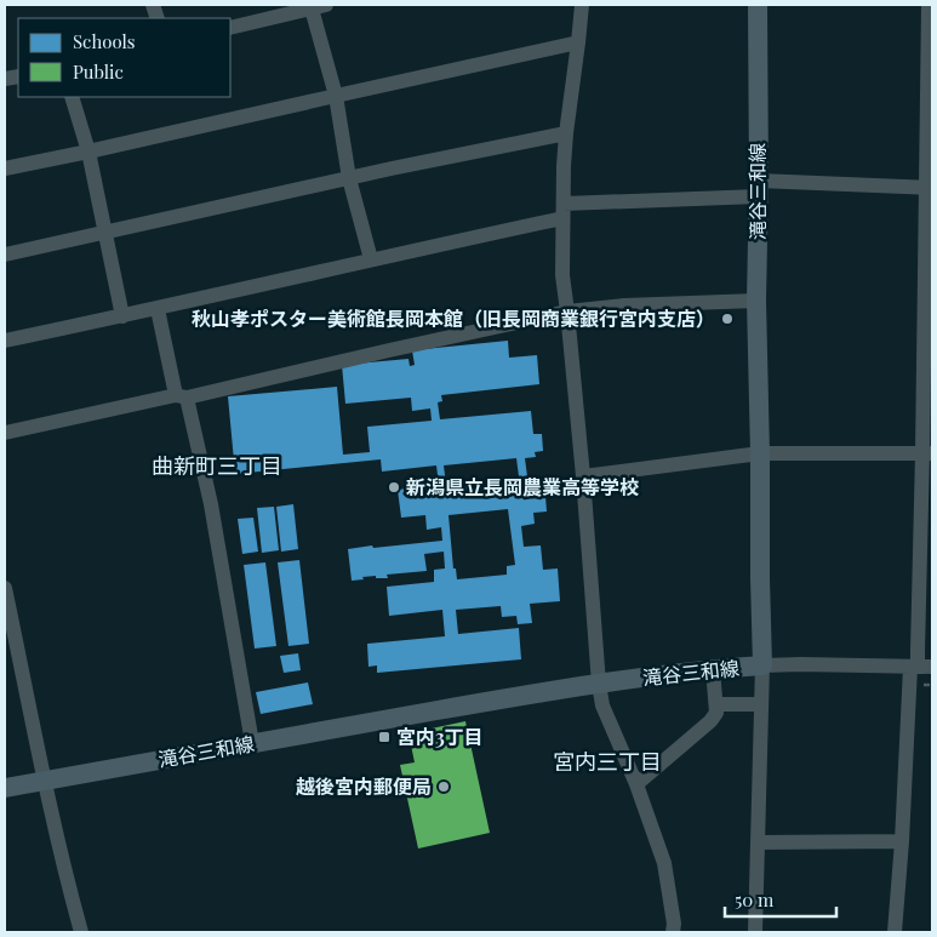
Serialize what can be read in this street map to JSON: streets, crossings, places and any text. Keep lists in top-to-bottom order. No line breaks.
{"streets":{"main road":["滝谷三和線"]},"districts":["曲新町三丁目","宮内三丁目"],"places":{"other":["秋山孝ポスター美術館長岡本館（旧長岡商業銀行宮内支店）","新潟県立長岡農業高等学校","越後宮内郵便局"],"transit":["宮内3丁目"]},"legend":["Schools","Public"],"scale_bar":"50 m"}
